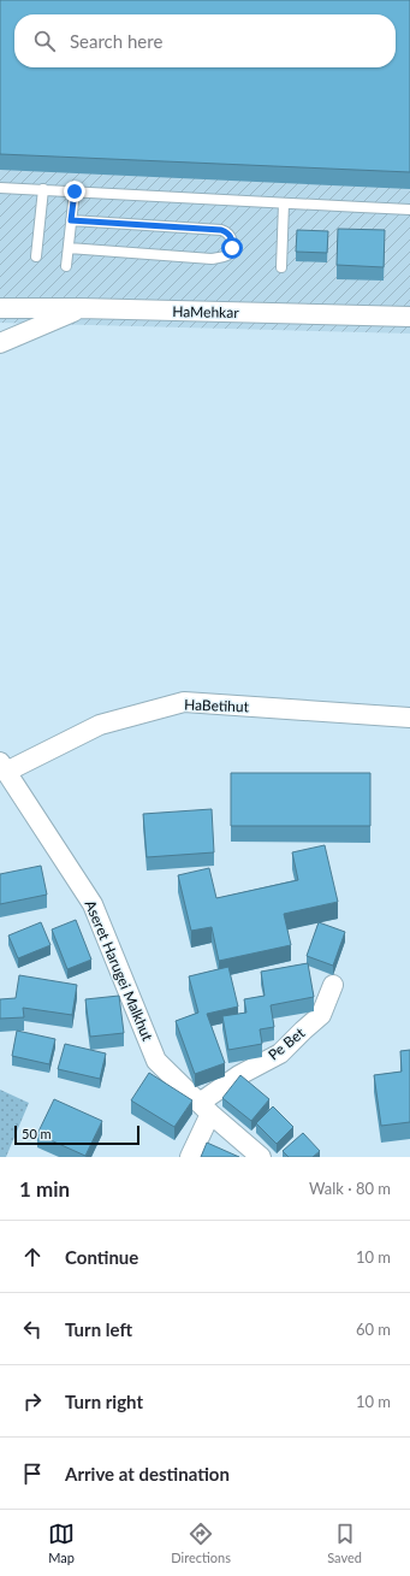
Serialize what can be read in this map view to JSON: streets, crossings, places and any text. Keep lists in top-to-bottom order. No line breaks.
{"streets":{"street":["HaMehkar","HaBetihut","Aseret Harugei Malkhut","Pe Bet"]},"crossings":[["HaBetihut","Aseret Harugei Malkhut"],["Aseret Harugei Malkhut","Pe Bet"]],"scale_bar":"50 m","page":{"search":"Search here","scale":"50 m","heading":["1 min","Walk · 80 m"],"list":[["Continue","10 m"],["Turn left","60 m"],["Turn right","10 m"],"Arrive at destination"],"nav":["Map","Directions","Saved"]}}
